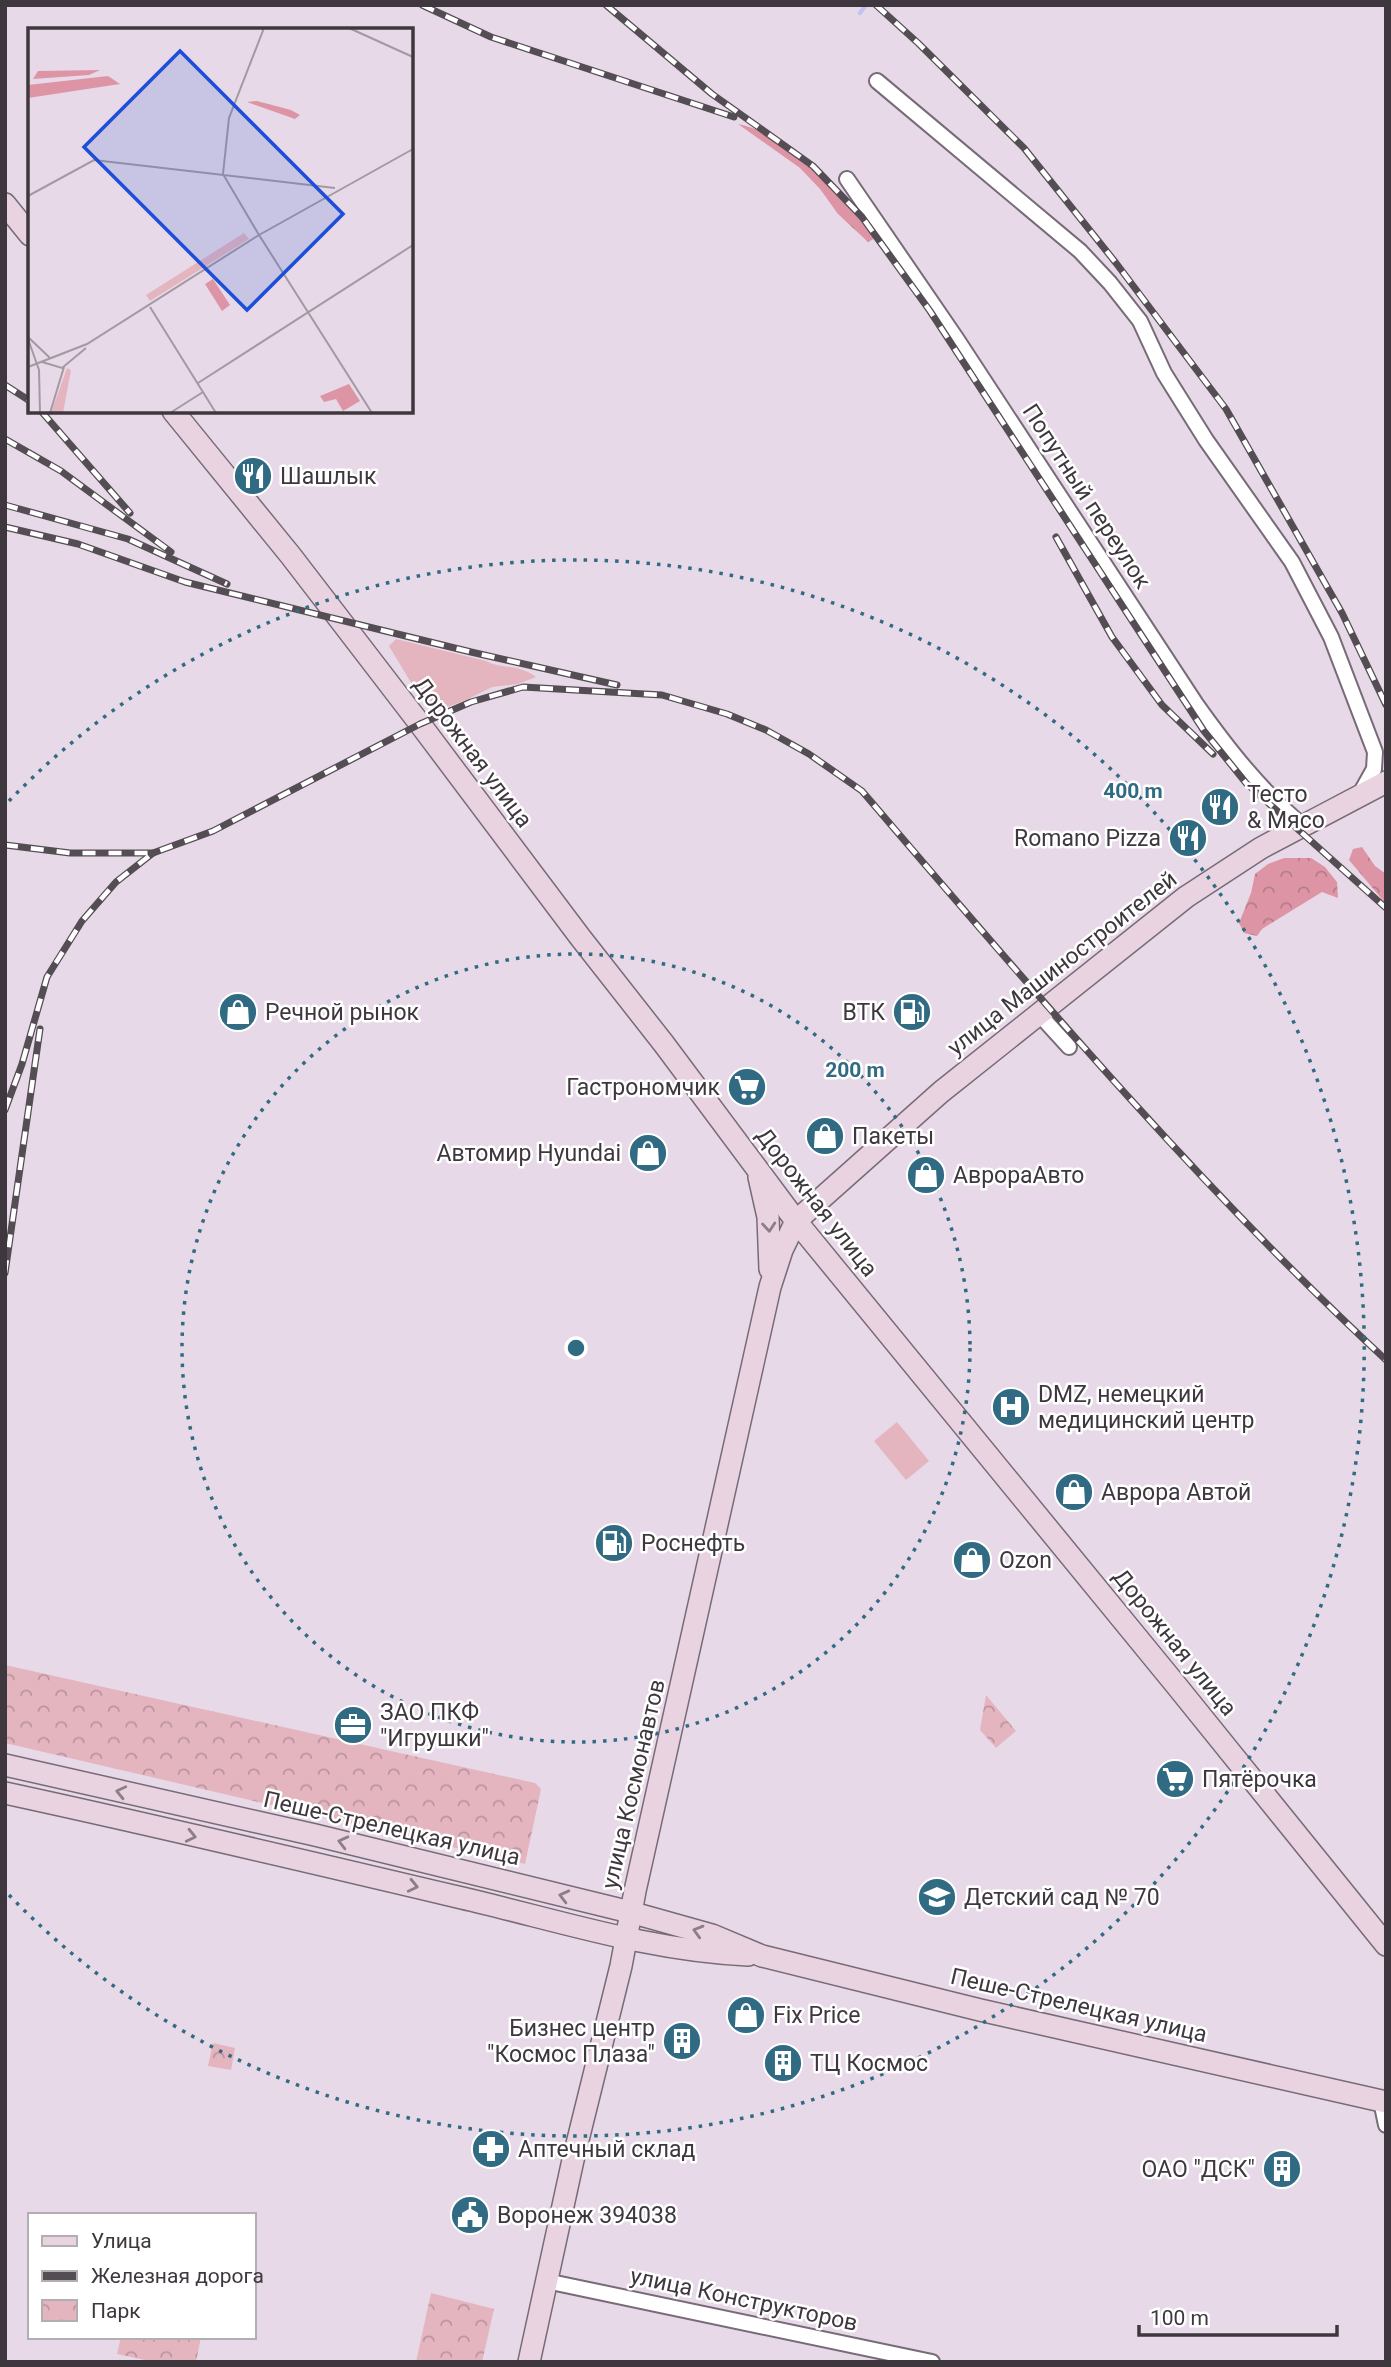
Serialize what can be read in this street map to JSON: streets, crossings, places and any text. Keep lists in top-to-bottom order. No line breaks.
{"streets":{"street":["Попутный переулок","Дорожная улица","улица Машиностроителей","улица Космонавтов","Пеше-Стрелецкая улица","улица Конструкторов"]},"crossings":[["Попутный переулок","улица Машиностроителей"],["Дорожная улица","улица Машиностроителей"],["Дорожная улица","улица Космонавтов"],["улица Машиностроителей","улица Космонавтов"],["улица Космонавтов","Пеше-Стрелецкая улица"],["улица Космонавтов","улица Конструкторов"]],"places":{"restaurant":["Шашлык","Тесто & Мясо","Romano Pizza"],"shop":["Речной рынок","Пакеты","Автомир Hyundai","АврораАвто","Аврора Автой","Ozon","Fix Price"],"fuel station":["ВТК","Роснефть"],"supermarket":["Гастрономчик","Пятёрочка"],"hospital":["DMZ, немецкий медицинский центр"],"office":["ЗАО ПКФ \"Игрушки\""],"school or university":["Детский сад № 70"],"building":["Бизнес центр \"Космос Плаза\"","ТЦ Космос","ОАО \"ДСК\""],"pharmacy":["Аптечный склад"],"public building":["Воронеж 394038"]},"legend":["Улица","Железная дорога","Парк"],"scale_bar":"100 m","rings":["400 m","200 m"]}
